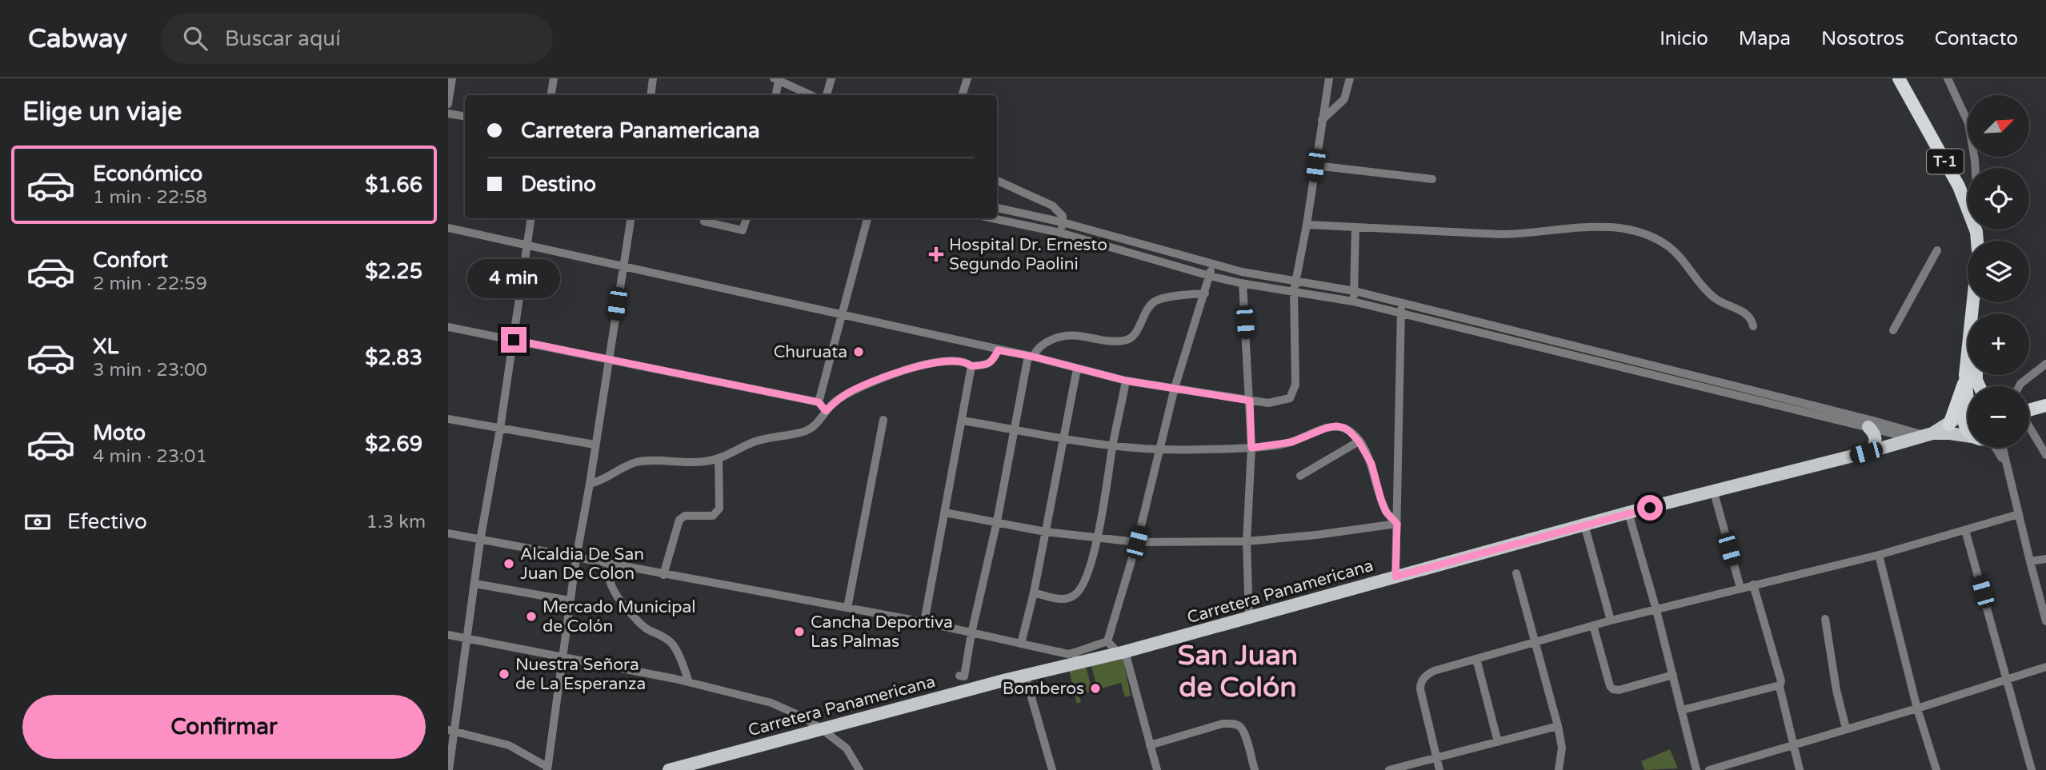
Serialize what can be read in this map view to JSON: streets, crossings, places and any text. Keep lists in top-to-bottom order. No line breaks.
{"streets":{"highway":["T-1"],"main road":["Carretera Panamericana"]},"districts":["San Juan de Colón"],"places":{"health":["Hospital Dr. Ernesto Segundo Paolini"],"other":["Churuata","Alcaldia De San Juan De Colon","Mercado Municipal de Colón","Cancha Deportiva Las Palmas","Nuestra Señora de La Esperanza","Bomberos"]},"north":"top right","page":{"header":"Cabway","search":"Buscar aquí","nav":["Inicio","Mapa","Nosotros","Contacto"],"heading":"Elige un viaje","map_buttons":["+","−"],"banner":["Carretera Panamericana","Destino"],"list":[{"name":"Económico","note":"1 min · 22:58","value":"$1.66"},{"name":"Confort","note":"2 min · 22:59","value":"$2.25"},{"name":"XL","note":"3 min · 23:00","value":"$2.83"},{"name":"Moto","note":"4 min · 23:01","value":"$2.69"}],"bubble":"4 min","pay":["Efectivo","1.3 km"],"buttons":"Confirmar"}}
